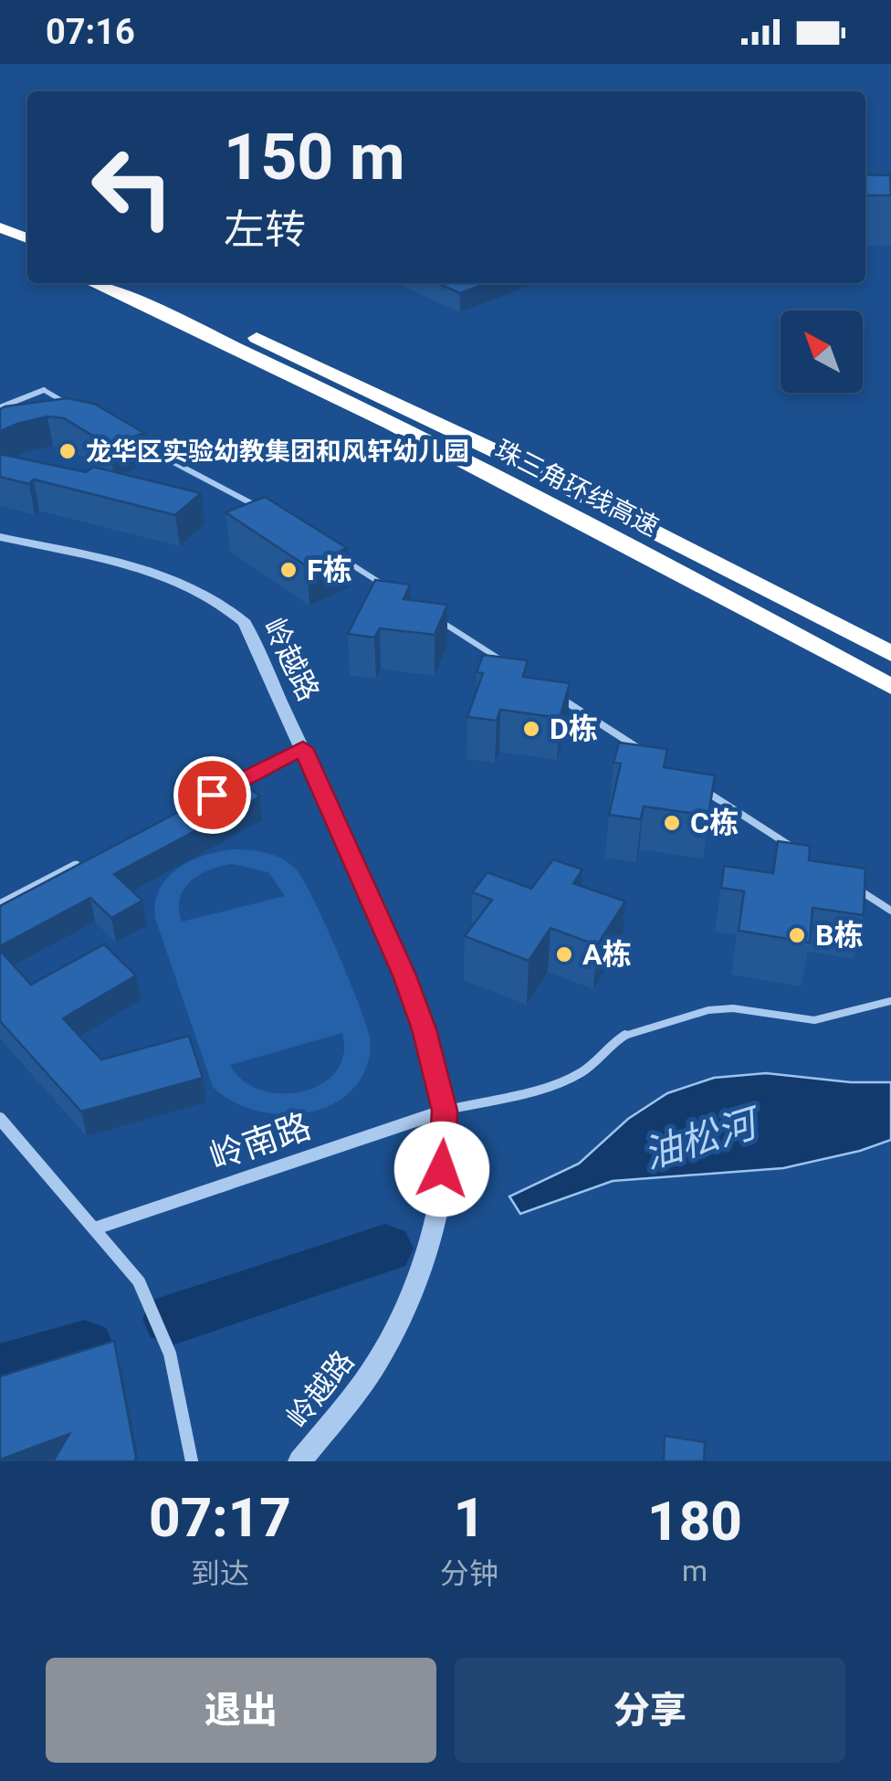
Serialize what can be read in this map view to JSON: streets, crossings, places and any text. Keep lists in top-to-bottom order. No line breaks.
{"streets":{"highway":["珠三角环线高速"],"street":["岭越路","岭南路"]},"crossings":[["岭越路","岭南路"]],"water":["油松河"],"places":["龙华区实验幼教集团和风轩幼儿园","F栋","D栋","C栋","B栋","A栋"],"north":"top left","page":{"status":"07:16","turn":["150 m","左转"],"eta":["07:17","到达","1","分钟","180","m"],"buttons":["退出","分享"]}}
